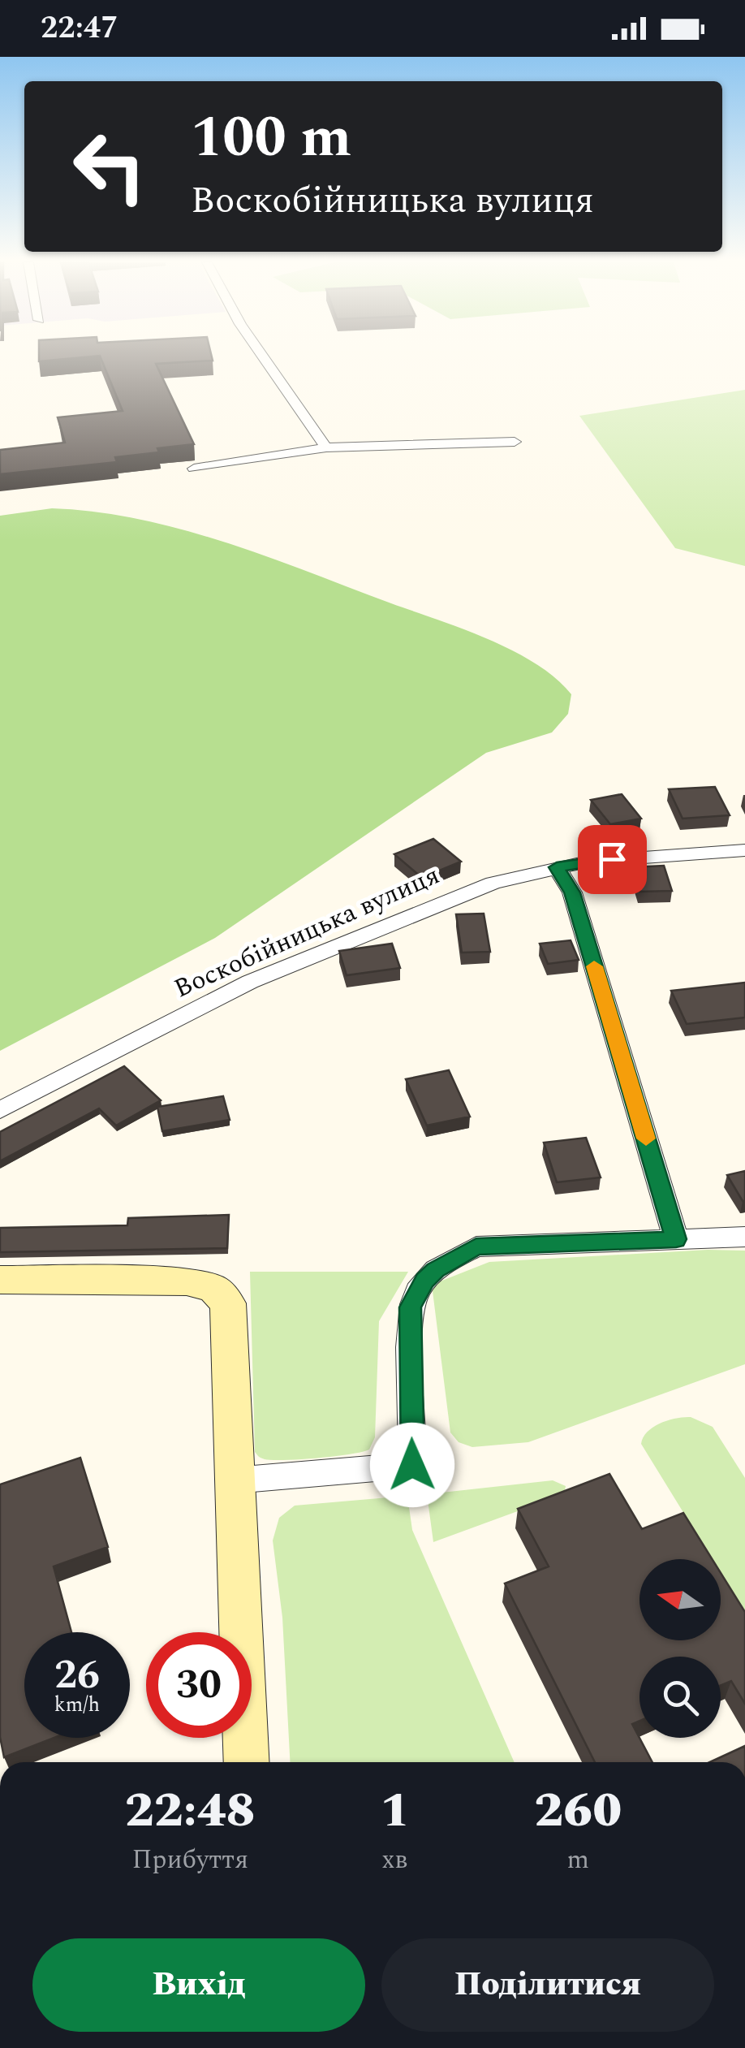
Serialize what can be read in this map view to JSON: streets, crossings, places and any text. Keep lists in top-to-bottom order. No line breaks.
{"streets":{"street":["Воскобійницька вулиця"]},"north":"left","page":{"status":"22:47","turn":["100 m","Воскобійницька вулиця"],"speed":"26 km/h","limit":"30","eta":["22:48","Прибуття","1","хв","260","m"],"buttons":["Вихід","Поділитися"]}}
